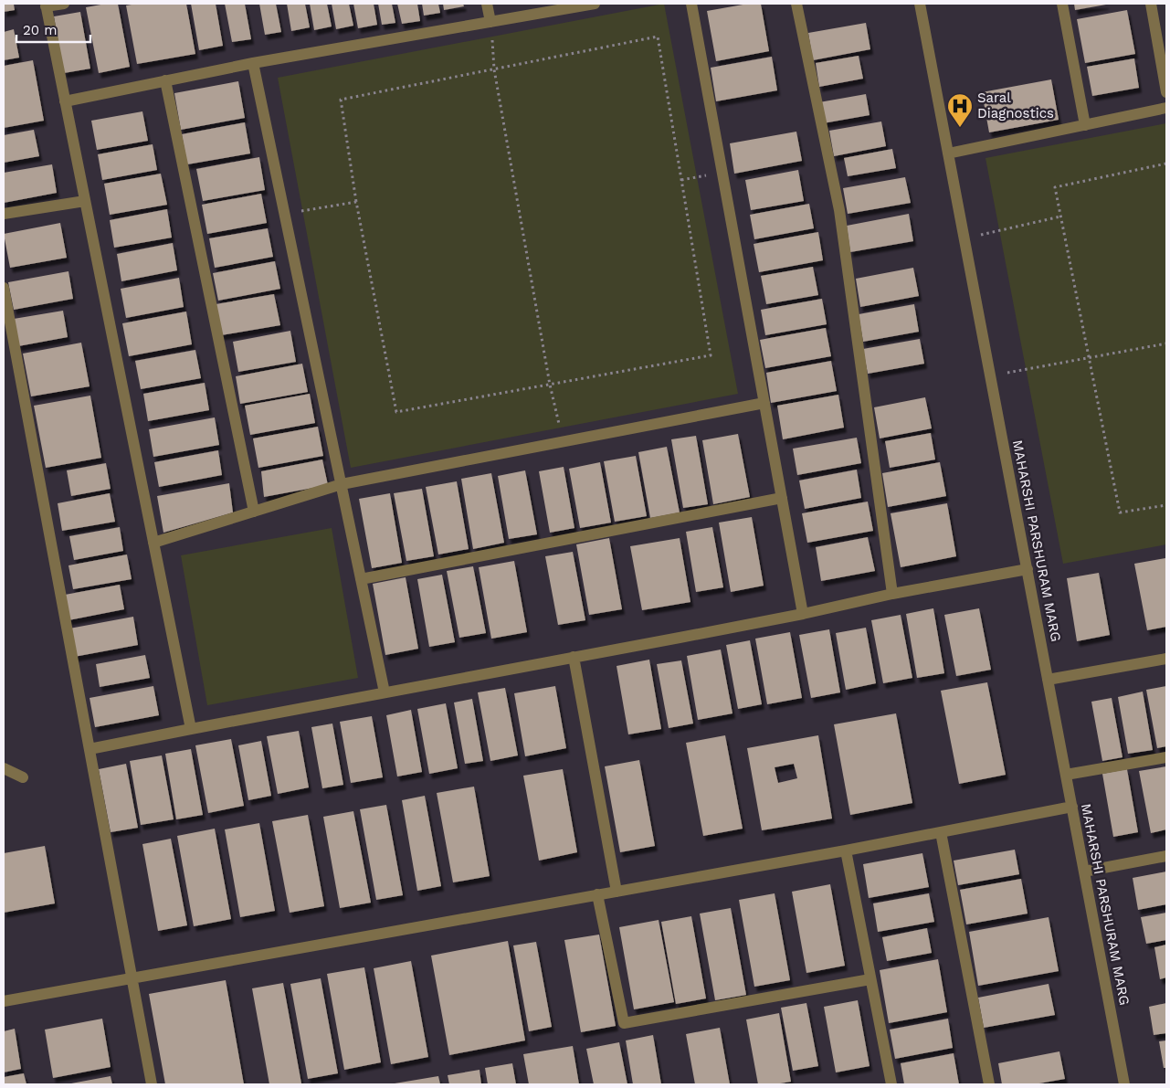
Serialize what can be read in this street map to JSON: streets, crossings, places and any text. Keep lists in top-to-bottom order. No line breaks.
{"streets":{"street":["MAHARSHI PARSHURAM MARG"]},"places":{"hospital":["Saral Diagnostics"]},"scale_bar":"20 m"}
